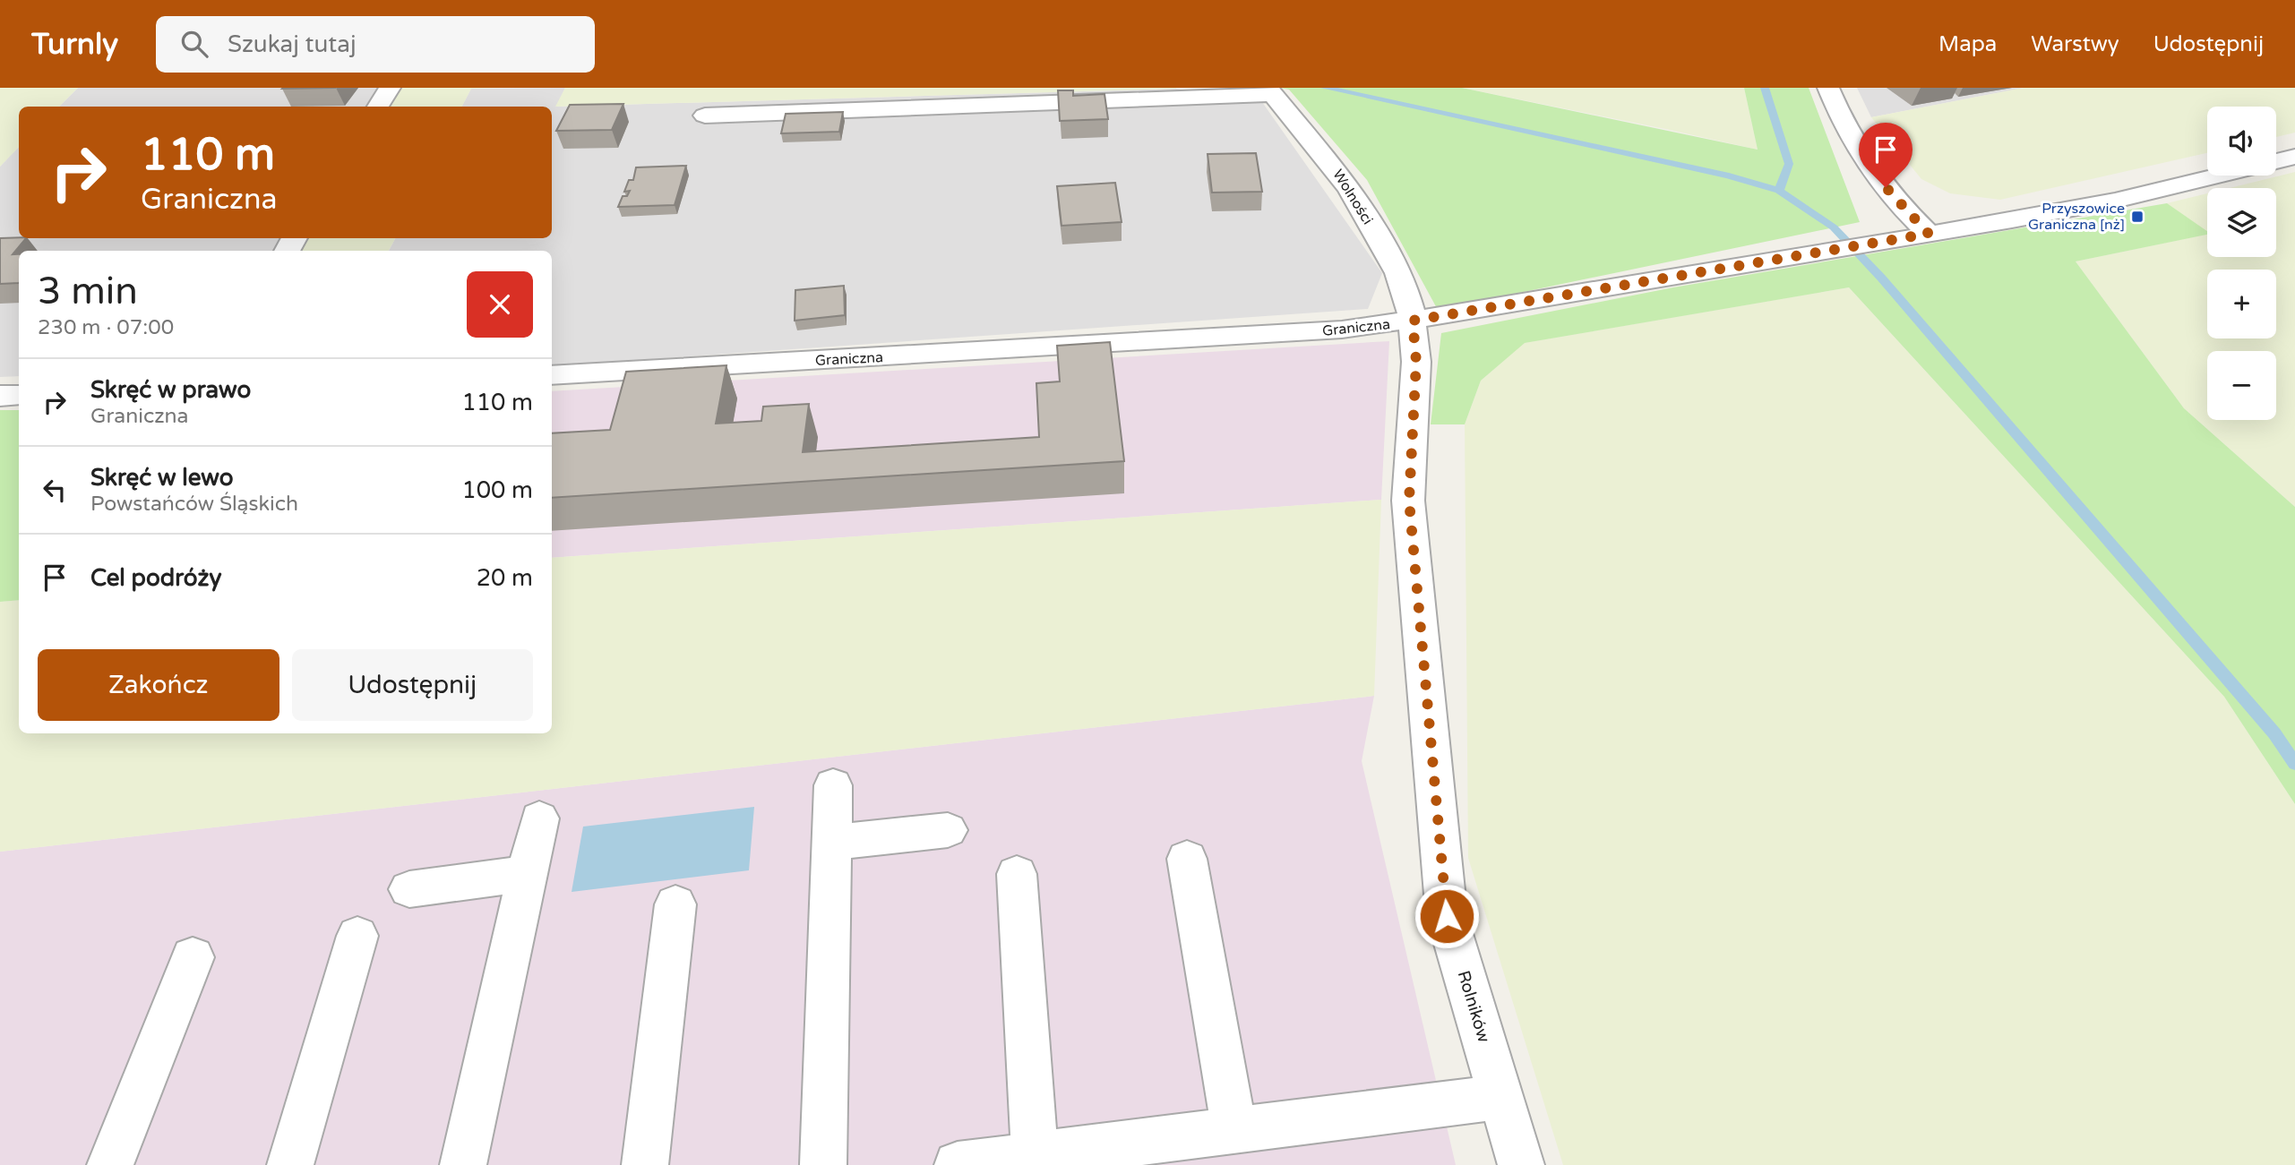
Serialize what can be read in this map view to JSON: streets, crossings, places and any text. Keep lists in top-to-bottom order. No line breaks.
{"streets":{"street":["Wolności","Graniczna","Rolników"]},"crossings":[["Wolności","Graniczna"],["Wolności","Rolników"],["Graniczna","Rolników"]],"places":{"transit":["Przyszowice Graniczna [nż]"]},"page":{"header":"Turnly","search":"Szukaj tutaj","nav":["Mapa","Warstwy","Udostępnij"],"map_buttons":["+","−"],"turn":["110 m","Graniczna"],"heading":["3 min","230 m · 07:00"],"list":[{"name":"Skręć w prawo","note":"Graniczna","value":"110 m"},{"name":"Skręć w lewo","note":"Powstańców Śląskich","value":"100 m"},{"name":"Cel podróży","value":"20 m"}],"buttons":["Zakończ","Udostępnij"]}}
